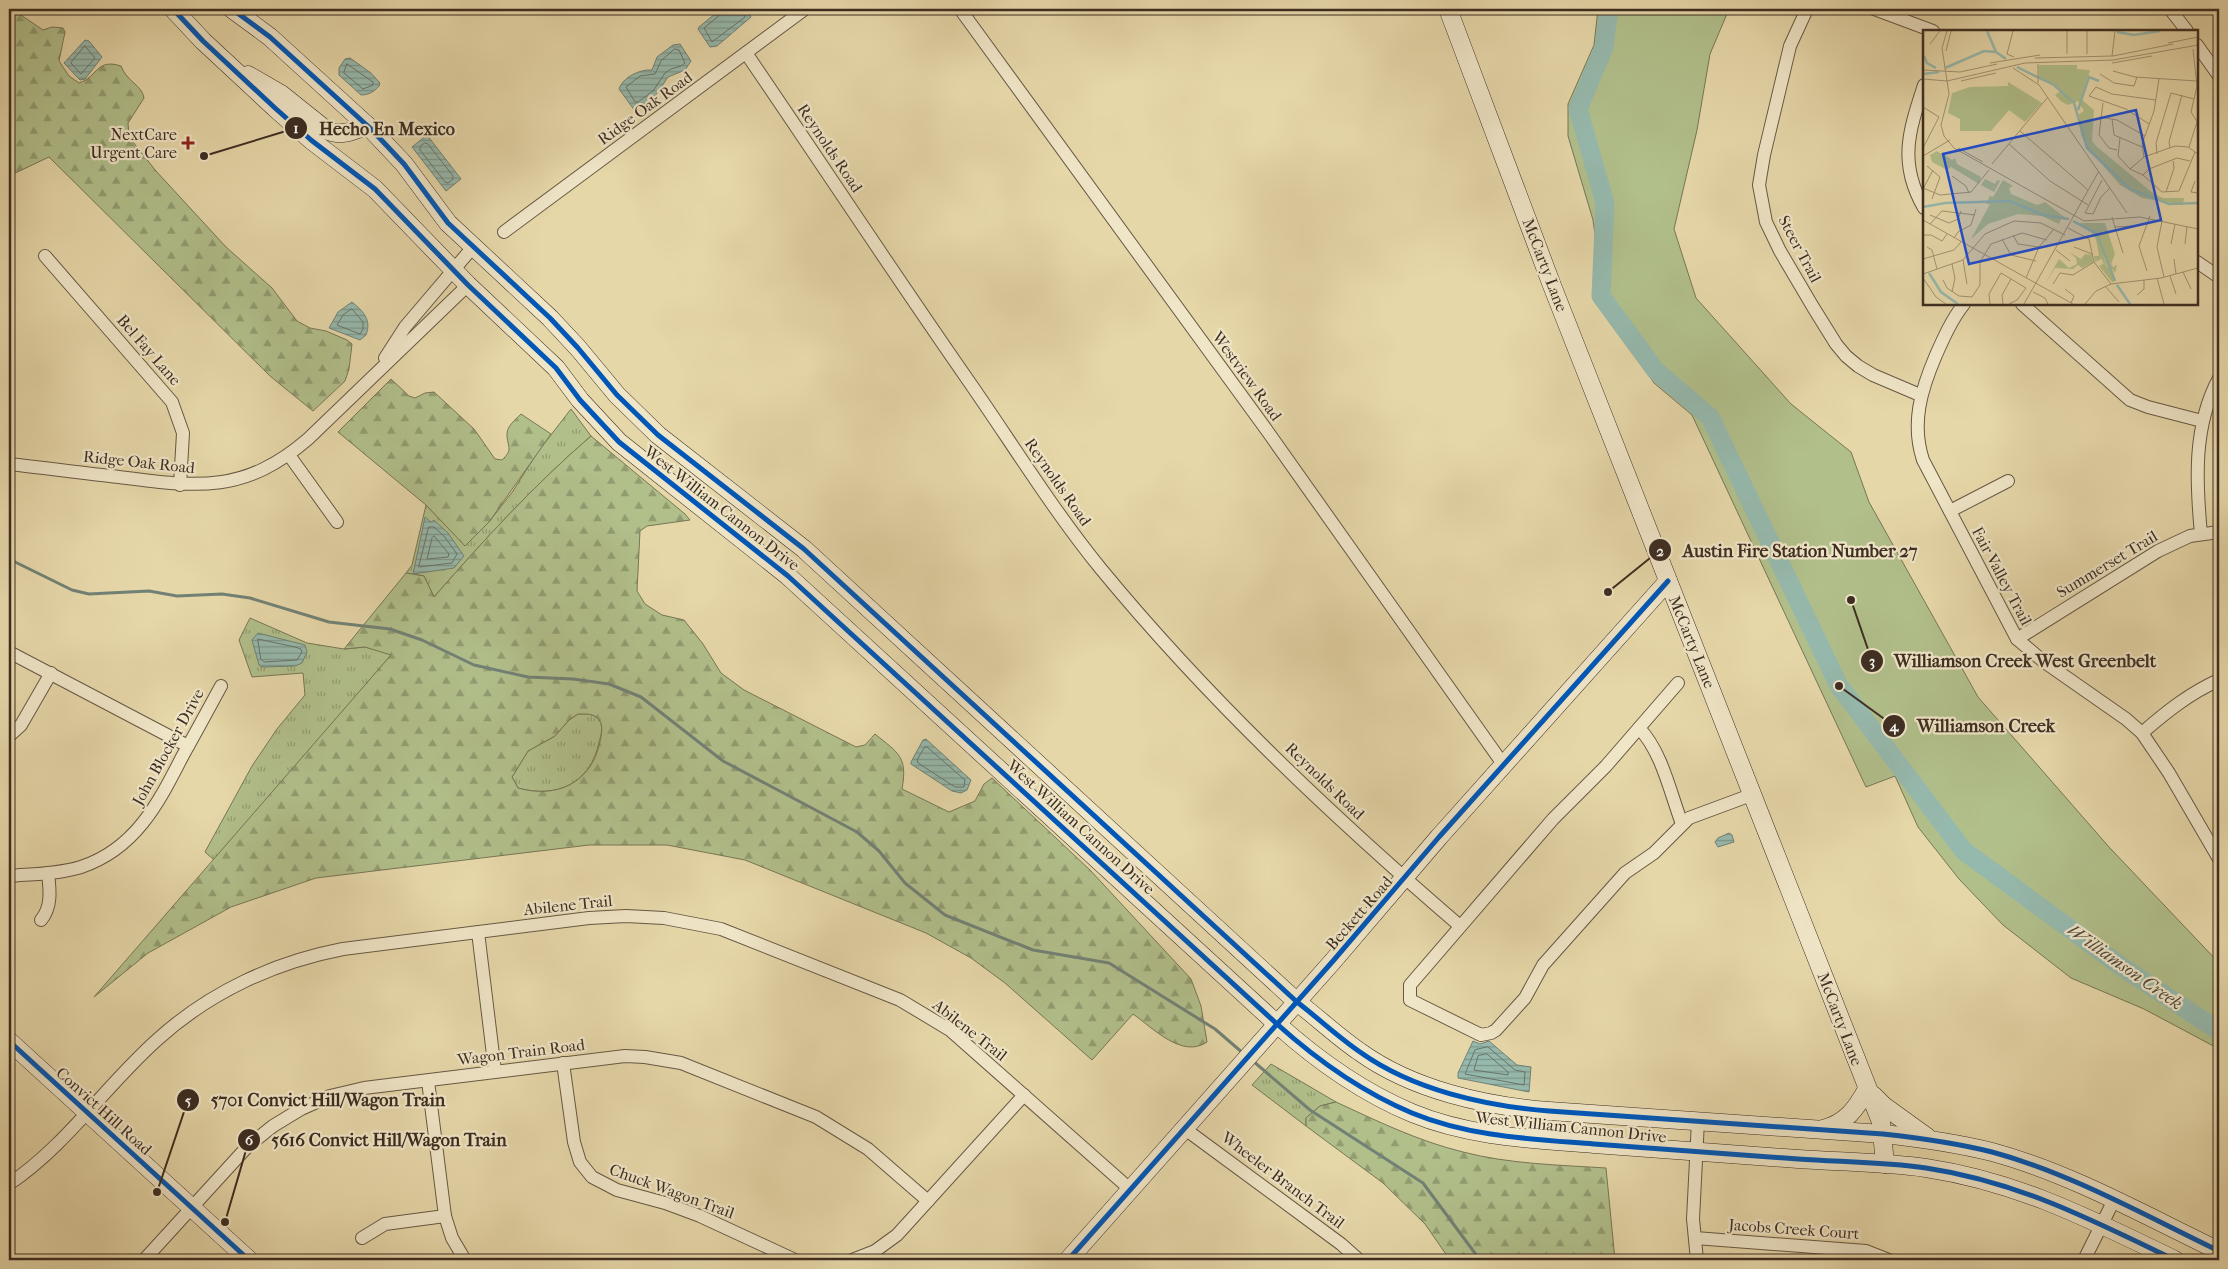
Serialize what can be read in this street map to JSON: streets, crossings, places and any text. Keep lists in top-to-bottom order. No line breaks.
{"streets":{"main road":["McCarty Lane","West William Cannon Drive","Beckett Road","Convict Hill Road"],"street":["Ridge Oak Road","Reynolds Road","Steer Trail","Bel Fay Lane","Westview Road","Summerset Trail","Fair Valley Trail","John Blocker Drive","Abilene Trail","Wagon Train Road","Wheeler Branch Trail","Chuck Wagon Trail","Jacobs Creek Court"]},"crossings":[["Ridge Oak Road","Reynolds Road"],["Ridge Oak Road","Bel Fay Lane"],["Ridge Oak Road","West William Cannon Drive"],["Reynolds Road","Beckett Road"],["Steer Trail","Fair Valley Trail"],["McCarty Lane","West William Cannon Drive"],["McCarty Lane","Beckett Road"],["Westview Road","Beckett Road"],["West William Cannon Drive","Beckett Road"],["Summerset Trail","Fair Valley Trail"],["Abilene Trail","Beckett Road"],["Abilene Trail","Convict Hill Road"],["Beckett Road","Wheeler Branch Trail"],["Wagon Train Road","Convict Hill Road"],["Wagon Train Road","Chuck Wagon Trail"]],"water":["Williamson Creek"],"places":{"health":["NextCare Urgent Care"],"other":["Hecho En Mexico","Austin Fire Station Number 27","Williamson Creek West Greenbelt","Williamson Creek","5701 Convict Hill/Wagon Train","5616 Convict Hill/Wagon Train"]}}
